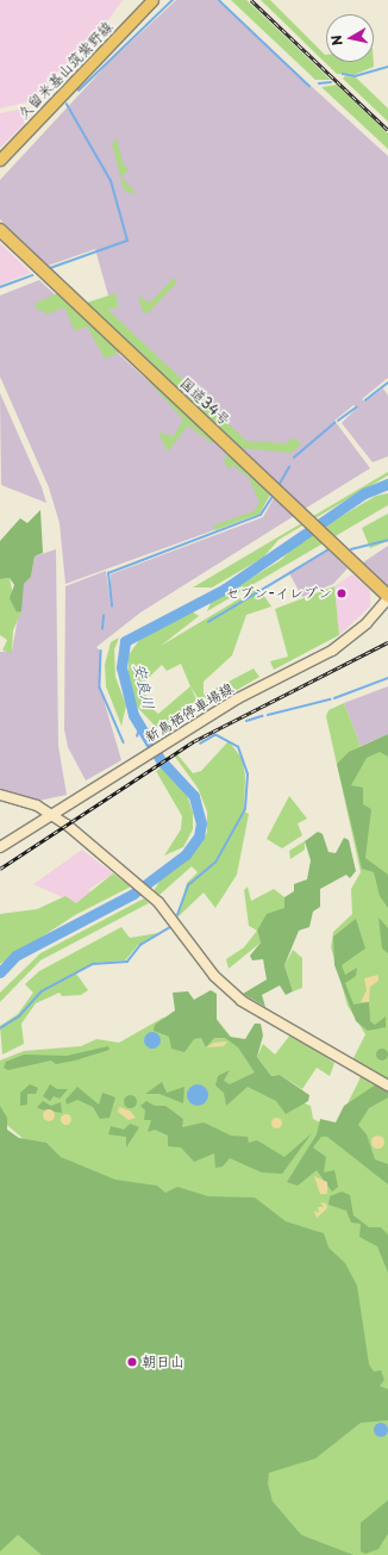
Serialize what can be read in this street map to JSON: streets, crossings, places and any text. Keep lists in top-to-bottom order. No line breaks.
{"streets":{"highway":["国道34号"],"main road":["久留米基山筑紫野線"],"street":["新鳥栖停車場線"]},"crossings":[["国道34号","新鳥栖停車場線"]],"water":["安良川"],"places":["セブン-イレブン","朝日山"],"north":"left"}
